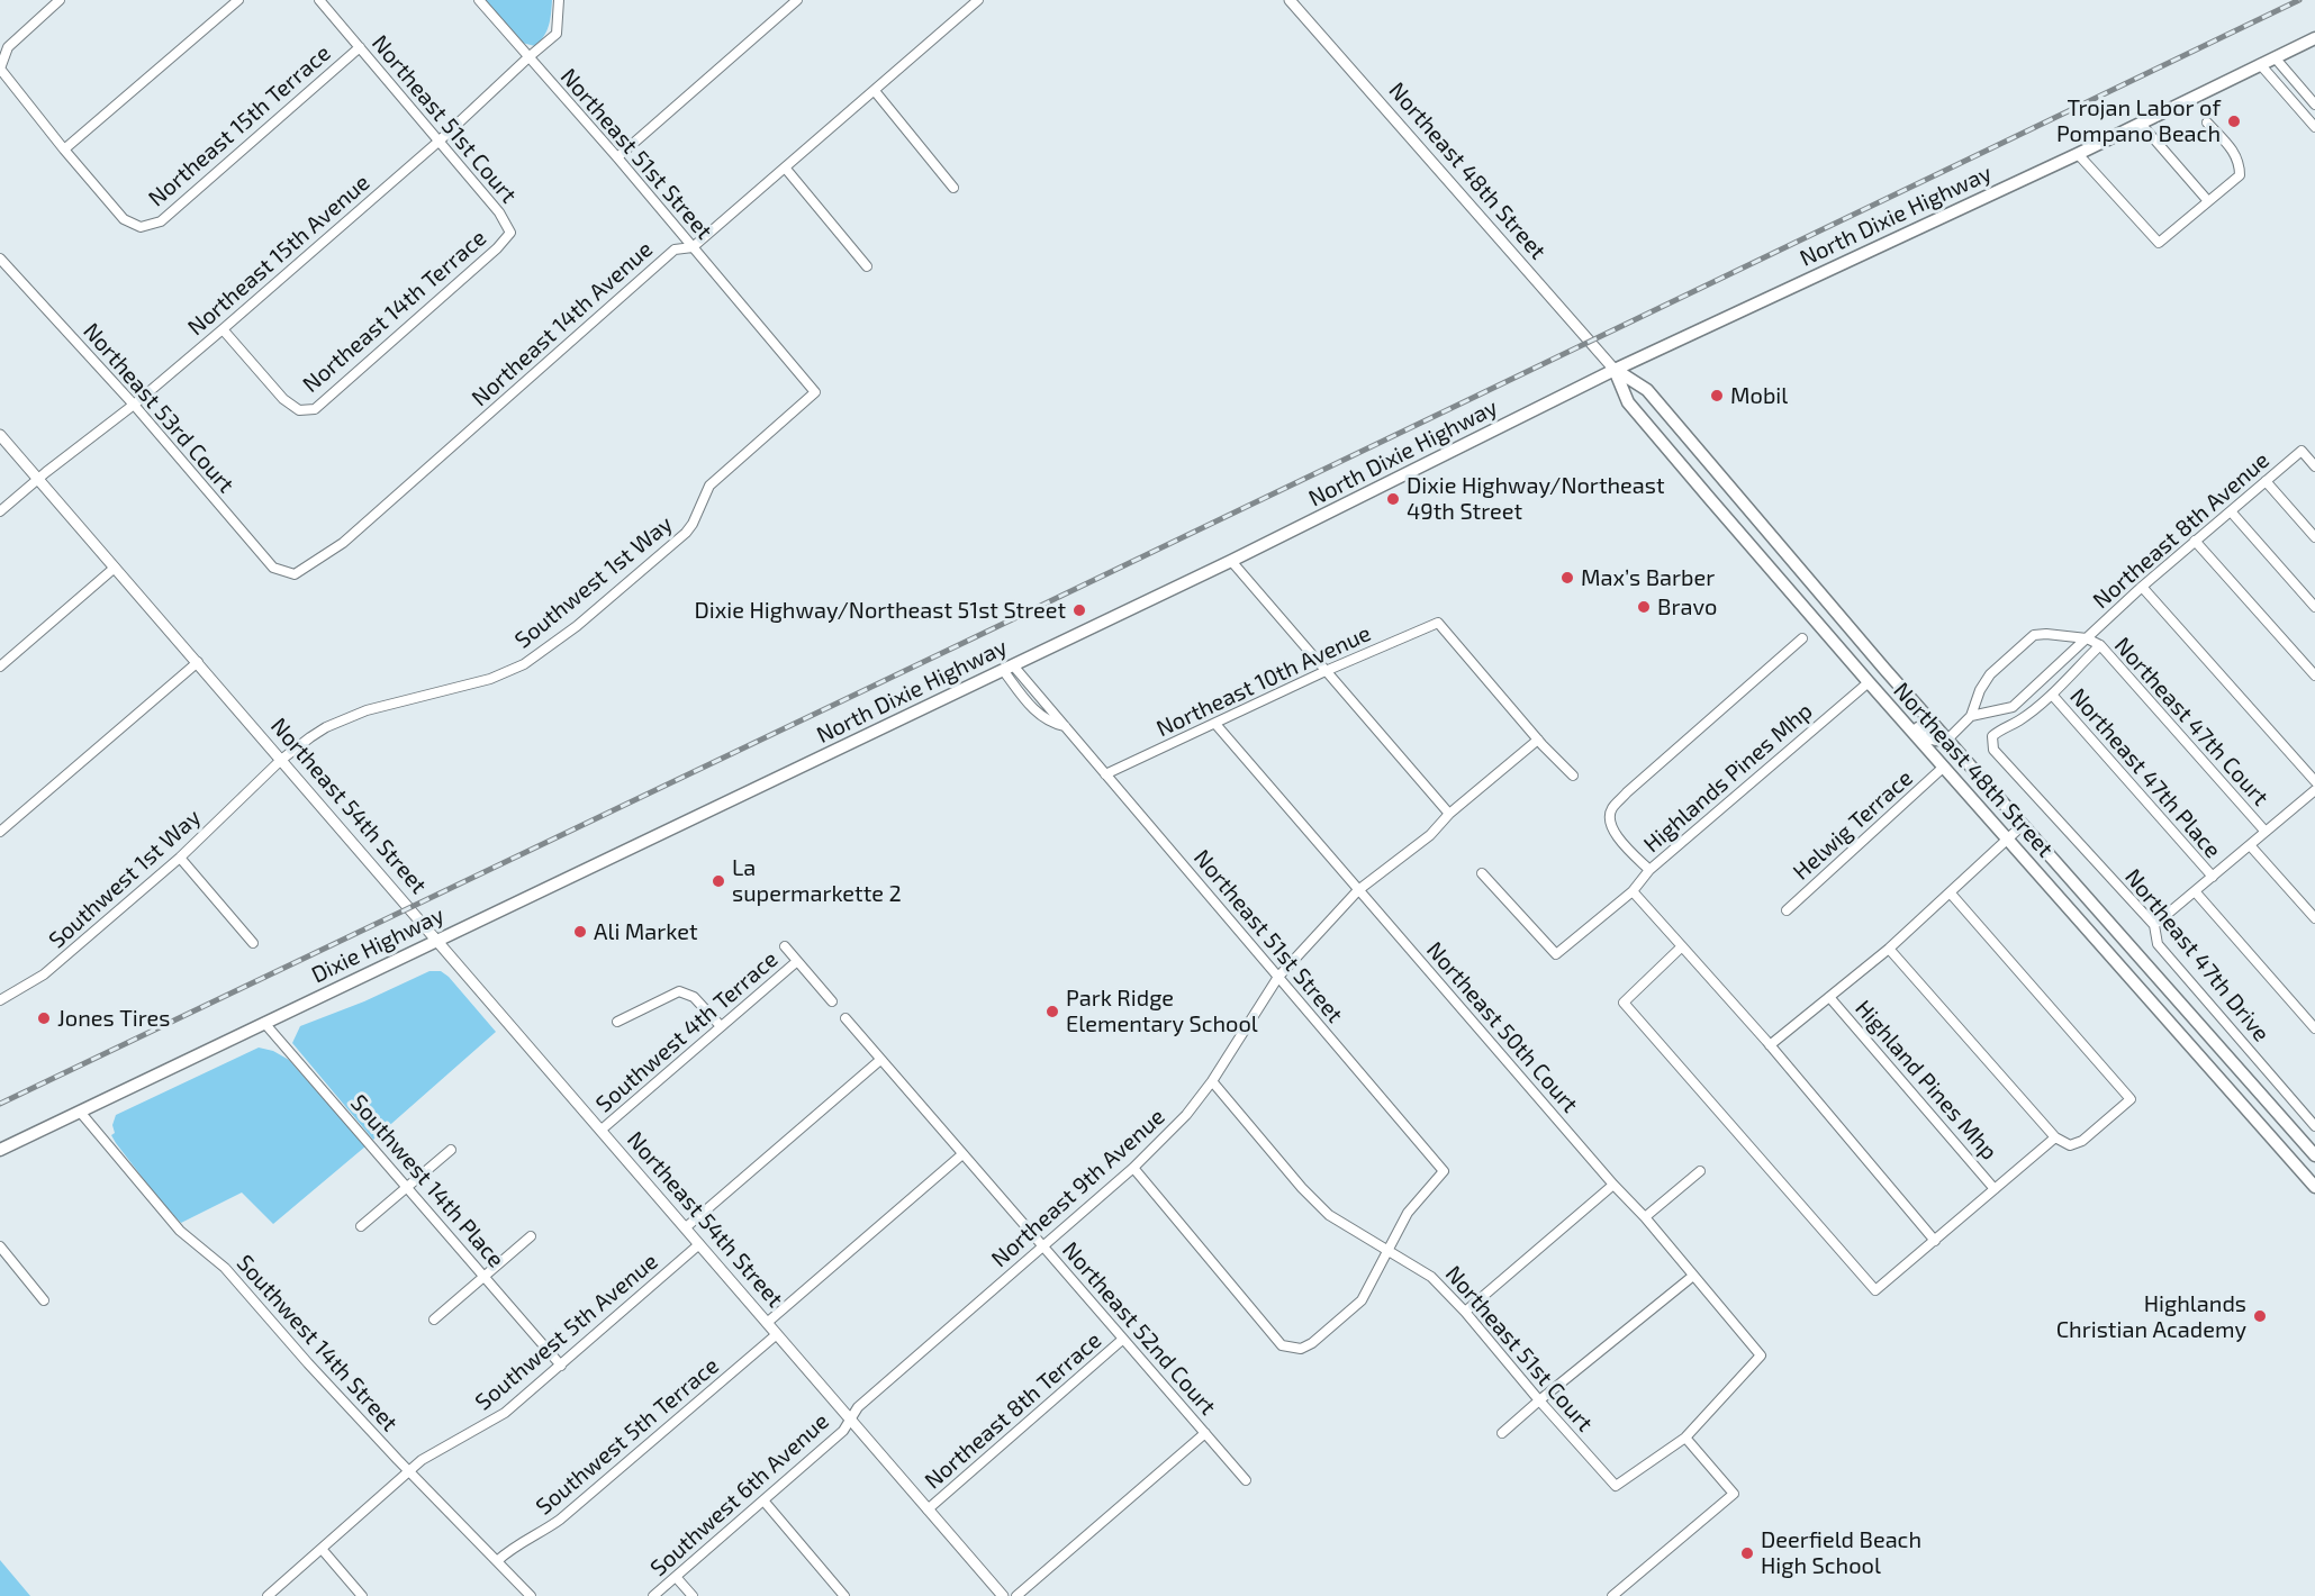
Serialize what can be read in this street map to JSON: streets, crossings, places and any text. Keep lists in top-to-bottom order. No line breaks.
{"streets":{"main road":["Northeast 48th Street","North Dixie Highway","Dixie Highway"],"street":["Northeast 51st Court","Northeast 15th Terrace","Northeast 51st Street","Northeast 15th Avenue","Northeast 14th Terrace","Northeast 14th Avenue","Northeast 53rd Court","Northeast 8th Avenue","Southwest 1st Way","Northeast 10th Avenue","Northeast 47th Court","Northeast 47th Place","Highlands Pines Mhp","Northeast 54th Street","Helwig Terrace","Northeast 47th Drive","Northeast 50th Court","Southwest 4th Terrace","Highland Pines Mhp","Southwest 14th Place","Northeast 9th Avenue","Northeast 52nd Court","Southwest 5th Avenue","Southwest 14th Street","Northeast 8th Terrace","Southwest 5th Terrace","Southwest 6th Avenue"]},"crossings":[["Northeast 51st Court","Northeast 15th Terrace"],["Northeast 51st Court","Northeast 51st Street"],["Northeast 51st Court","Northeast 15th Avenue"],["Northeast 51st Court","Northeast 14th Terrace"],["Northeast 51st Court","Northeast 50th Court"],["Northeast 51st Court","Northeast 9th Avenue"],["Northeast 51st Street","North Dixie Highway"],["Northeast 51st Street","Northeast 15th Avenue"],["Northeast 51st Street","Northeast 14th Avenue"],["Northeast 51st Street","Southwest 1st Way"],["Northeast 51st Street","Northeast 10th Avenue"],["Northeast 51st Street","Northeast 9th Avenue"],["Northeast 48th Street","North Dixie Highway"],["Northeast 48th Street","Northeast 8th Avenue"],["Northeast 48th Street","Highlands Pines Mhp"],["Northeast 48th Street","Helwig Terrace"],["North Dixie Highway","Dixie Highway"],["Northeast 15th Avenue","Northeast 14th Terrace"],["Northeast 15th Avenue","Northeast 53rd Court"],["Northeast 15th Avenue","Northeast 54th Street"],["Northeast 14th Avenue","Northeast 53rd Court"],["Northeast 8th Avenue","Northeast 47th Court"],["Northeast 8th Avenue","Northeast 47th Place"],["Northeast 8th Avenue","Northeast 47th Drive"],["Southwest 1st Way","Northeast 54th Street"],["Northeast 10th Avenue","Northeast 50th Court"],["Northeast 10th Avenue","Northeast 9th Avenue"],["Northeast 54th Street","Dixie Highway"],["Northeast 54th Street","Southwest 4th Terrace"],["Northeast 54th Street","Northeast 9th Avenue"],["Northeast 54th Street","Southwest 5th Avenue"],["Northeast 54th Street","Northeast 8th Terrace"],["Northeast 54th Street","Southwest 5th Terrace"],["Northeast 54th Street","Southwest 6th Avenue"],["Dixie Highway","Southwest 14th Place"],["Dixie Highway","Southwest 14th Street"],["Northeast 50th Court","Northeast 9th Avenue"],["Southwest 14th Place","Southwest 5th Avenue"],["Northeast 9th Avenue","Northeast 52nd Court"],["Northeast 9th Avenue","Southwest 6th Avenue"],["Northeast 52nd Court","Northeast 8th Terrace"],["Southwest 5th Avenue","Southwest 14th Street"],["Southwest 14th Street","Southwest 5th Terrace"]],"places":["Trojan Labor of Pompano Beach","Mobil","Dixie Highway/Northeast 49th Street","Max’s Barber","Bravo","Dixie Highway/Northeast 51st Street","La supermarkette 2","Ali Market","Park Ridge Elementary School","Jones Tires","Highlands Christian Academy","Deerfield Beach High School"]}
